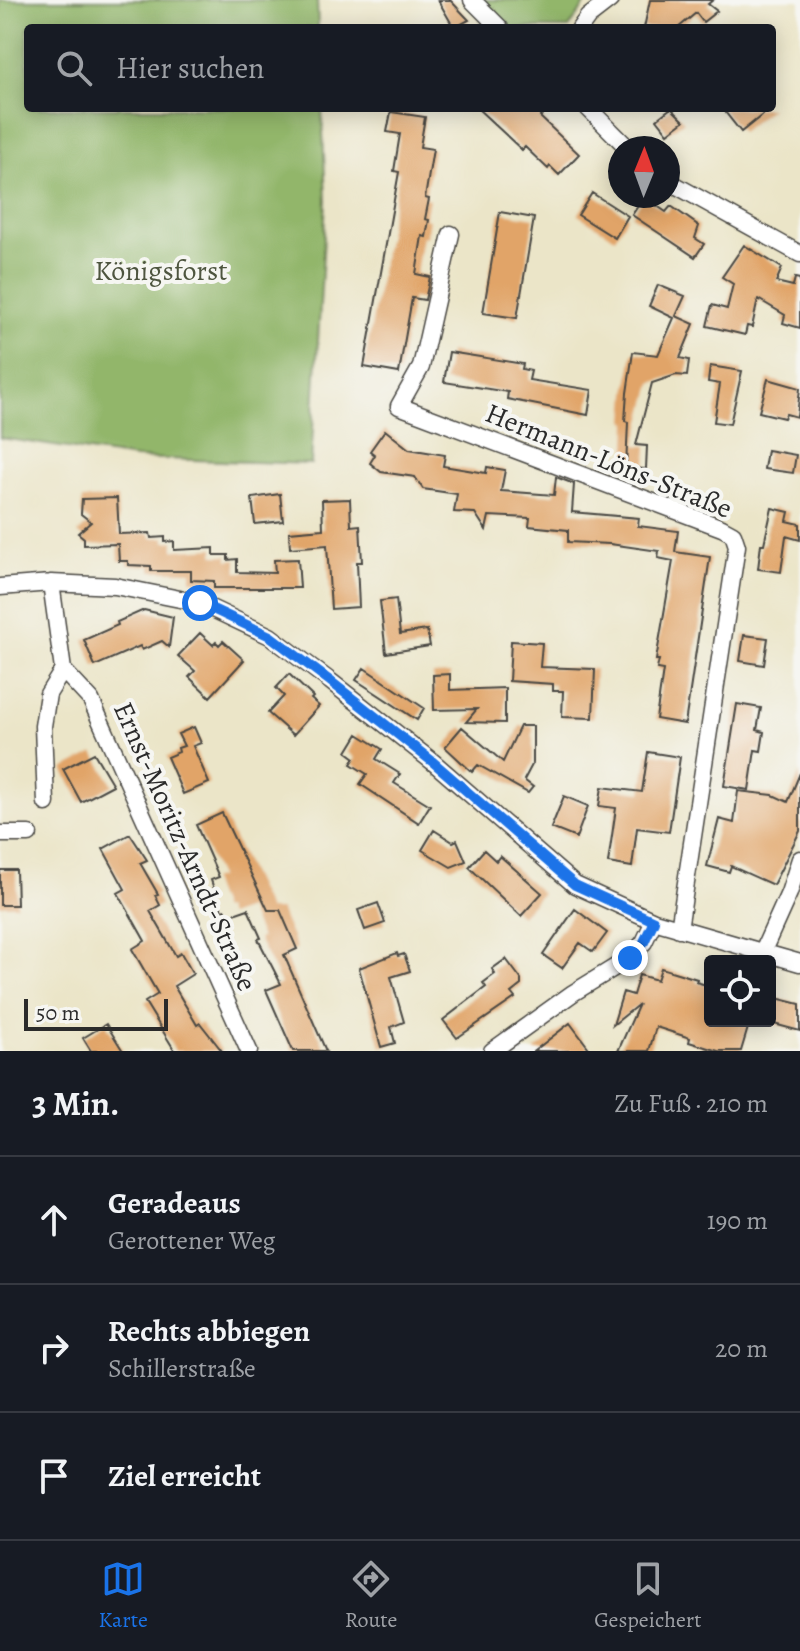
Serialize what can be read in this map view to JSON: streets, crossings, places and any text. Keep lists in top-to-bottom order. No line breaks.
{"streets":{"street":["Hermann-Löns-Straße","Ernst-Moritz-Arndt-Straße"]},"parks":["Königsforst"],"scale_bar":"50 m","north":"top","page":{"search":"Hier suchen","scale":"50 m","heading":["3 Min.","Zu Fuß · 210 m"],"list":[["Geradeaus","Gerottener Weg","190 m"],["Rechts abbiegen","Schillerstraße","20 m"],"Ziel erreicht"],"nav":["Karte","Route","Gespeichert"]}}
